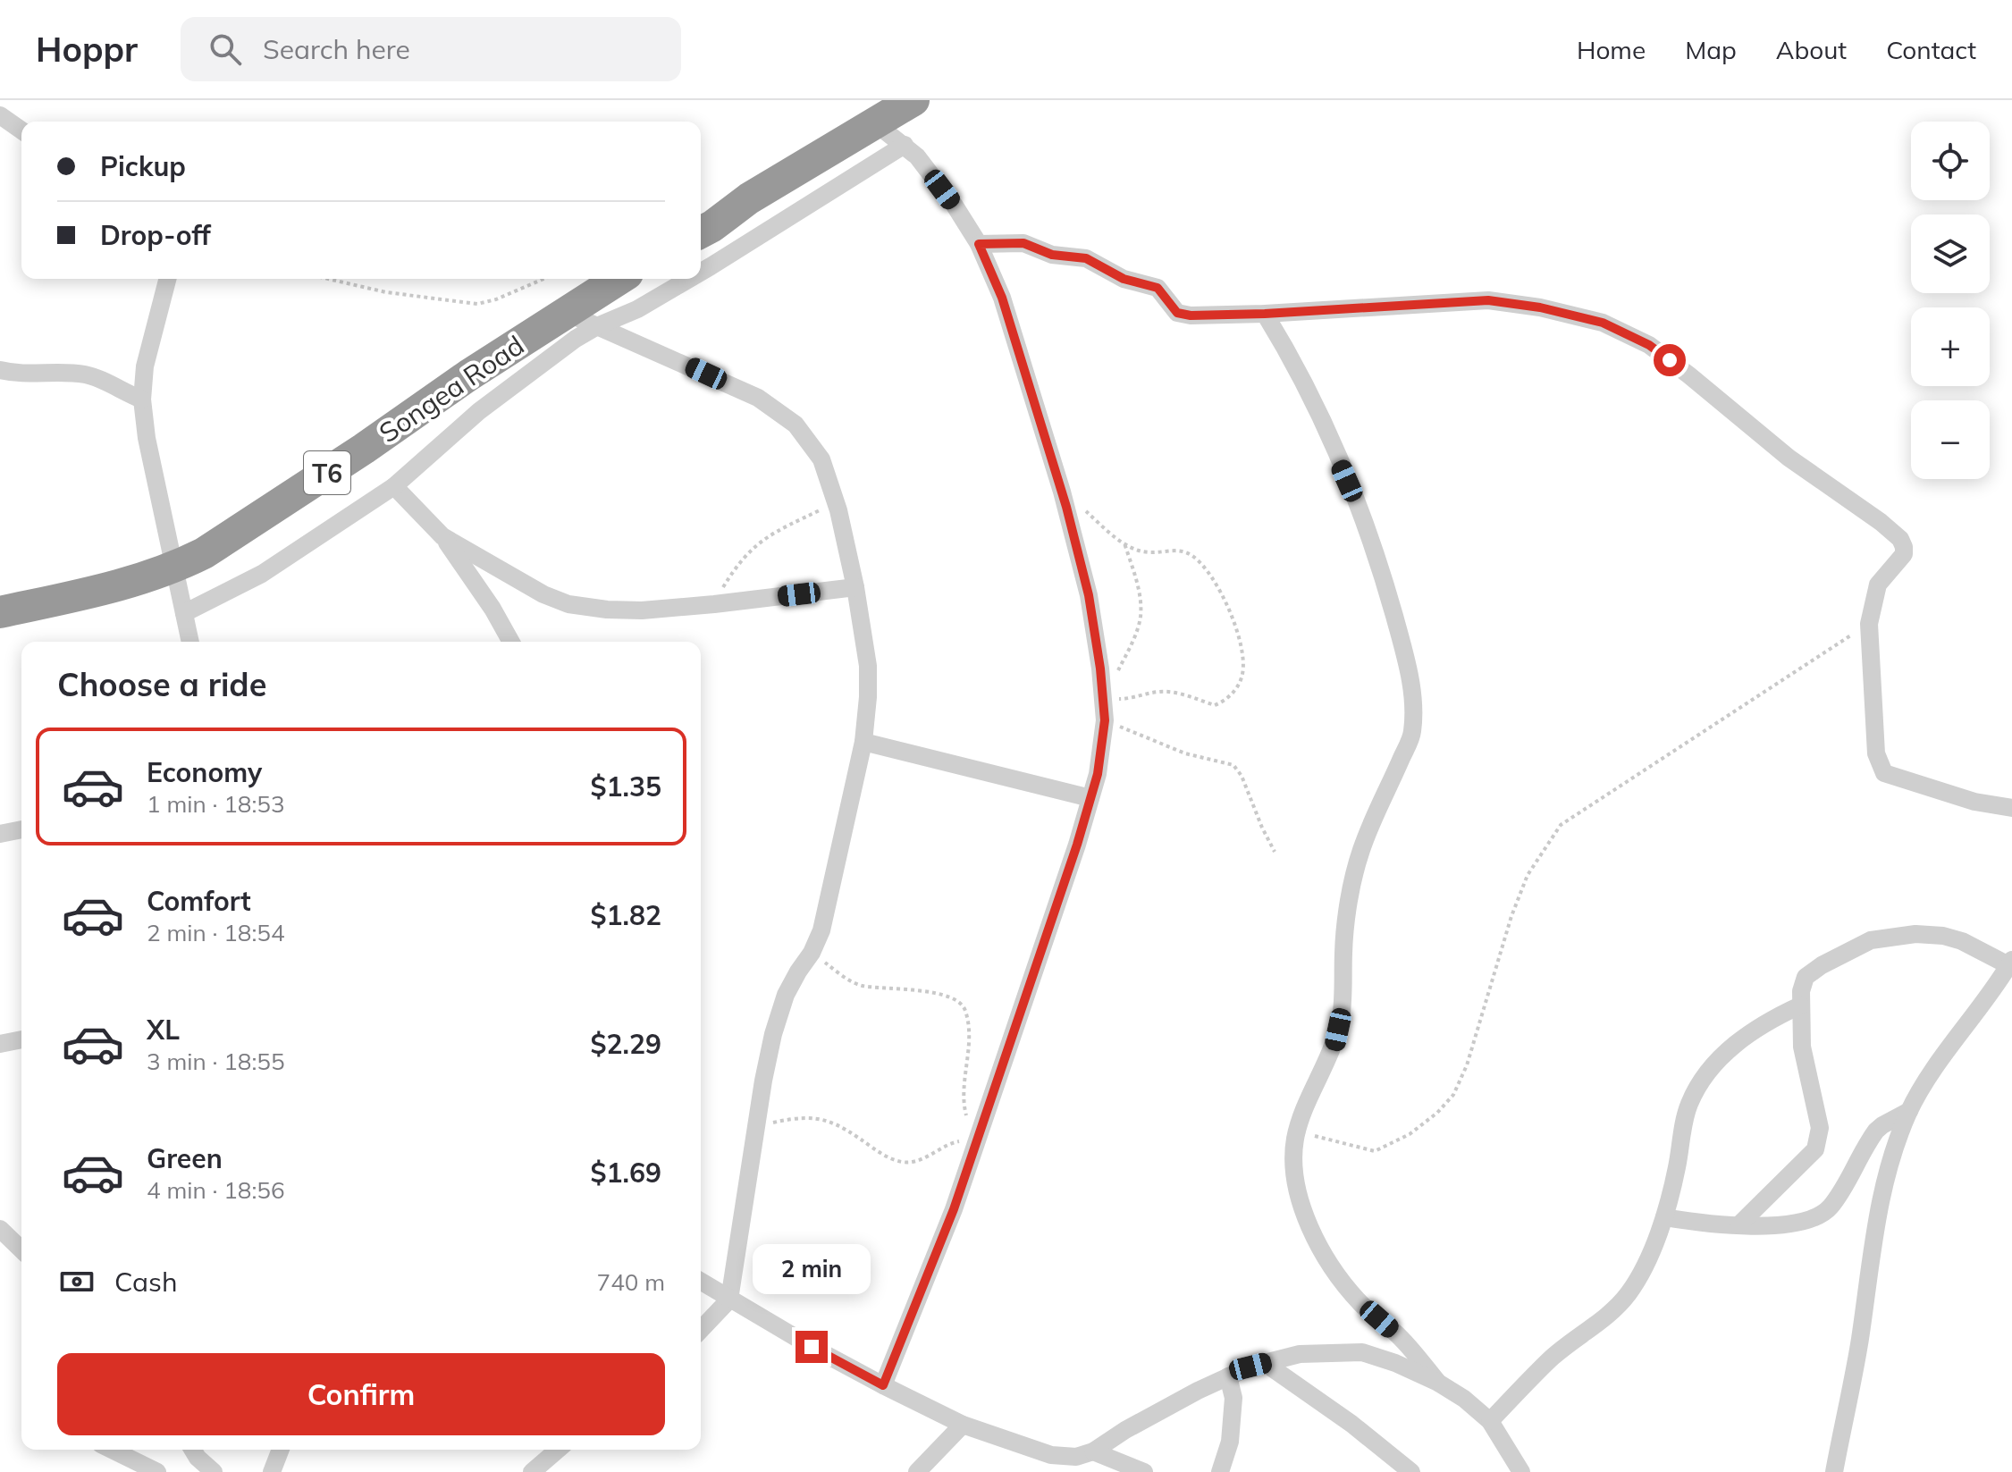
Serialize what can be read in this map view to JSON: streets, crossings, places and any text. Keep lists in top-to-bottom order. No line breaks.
{"streets":{"highway":["Songea Road","T6"]},"page":{"header":"Hoppr","search":"Search here","nav":["Home","Map","About","Contact"],"map_buttons":["+","−"],"banner":["Pickup","Drop-off"],"heading":"Choose a ride","list":[{"name":"Economy","note":"1 min · 18:53","value":"$1.35"},{"name":"Comfort","note":"2 min · 18:54","value":"$1.82"},{"name":"XL","note":"3 min · 18:55","value":"$2.29"},{"name":"Green","note":"4 min · 18:56","value":"$1.69"}],"pay":["Cash","740 m"],"bubble":"2 min","buttons":"Confirm"}}
